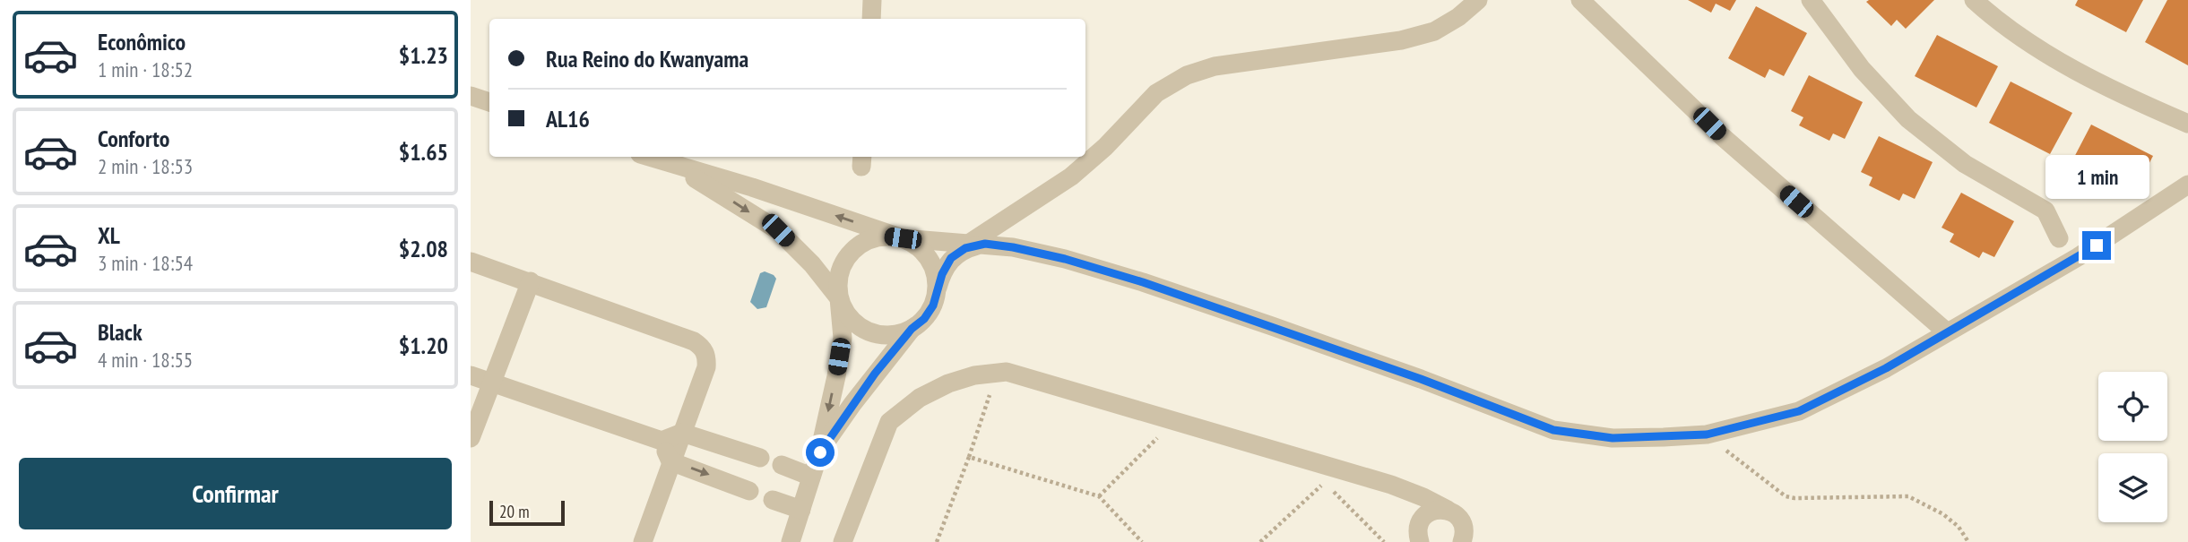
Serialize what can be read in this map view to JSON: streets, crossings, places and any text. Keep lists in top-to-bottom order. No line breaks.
{"scale_bar":"20 m","page":{"list":[{"name":"Econômico","note":"1 min · 18:52","value":"$1.23"},{"name":"Conforto","note":"2 min · 18:53","value":"$1.65"},{"name":"XL","note":"3 min · 18:54","value":"$2.08"},{"name":"Black","note":"4 min · 18:55","value":"$1.20"}],"banner":["Rua Reino do Kwanyama","AL16"],"bubble":"1 min","buttons":"Confirmar","scale":"20 m"}}
